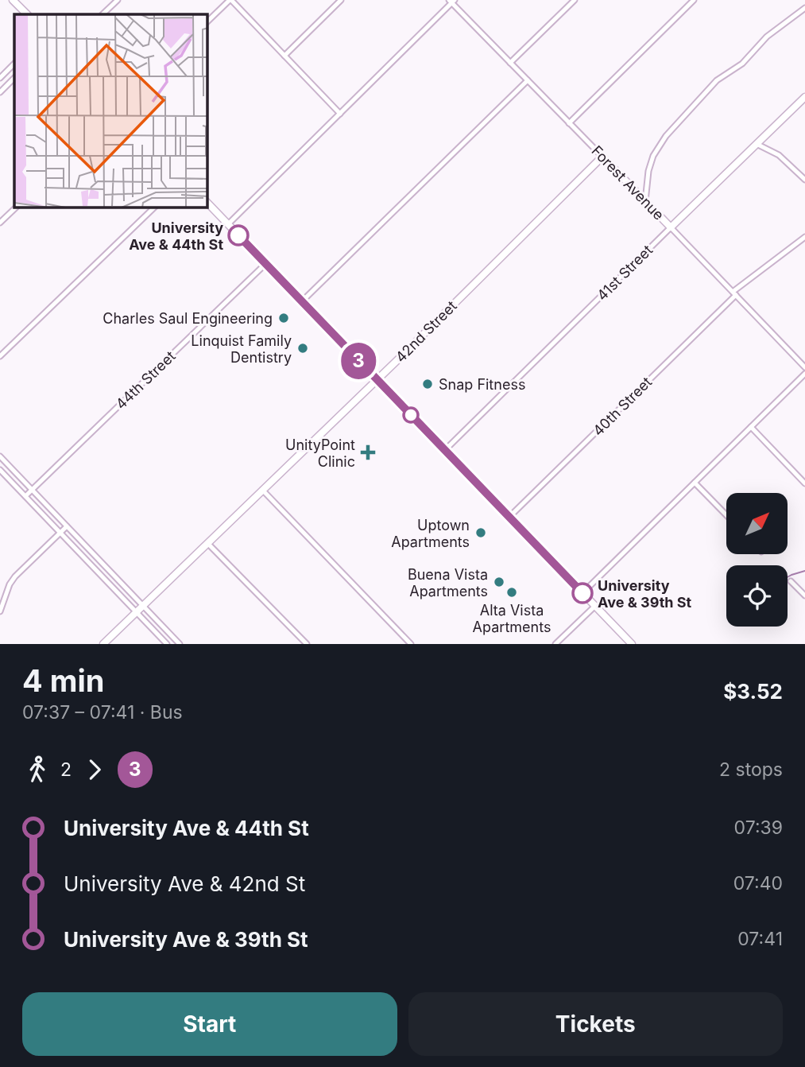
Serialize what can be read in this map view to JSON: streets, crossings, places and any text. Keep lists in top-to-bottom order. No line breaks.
{"streets":{"street":["Forest Avenue","41st Street","42nd Street","44th Street","40th Street"]},"crossings":[["Forest Avenue","41st Street"],["Forest Avenue","42nd Street"],["Forest Avenue","40th Street"]],"places":{"other":["University Ave & 44th St","Charles Saul Engineering","Linquist Family Dentistry","Snap Fitness","Uptown Apartments","Buena Vista Apartments","Alta Vista Apartments","University Ave & 39th St"],"health":["UnityPoint Clinic"]},"lines":["bus line 3"],"north":"top right","page":{"on_map":"3","heading":["4 min","07:37 – 07:41 · Bus","$3.52"],"legs":["2","3","2 stops"],"list":[{"name":"University Ave & 44th St","value":"07:39"},{"name":"University Ave & 42nd St","value":"07:40"},{"name":"University Ave & 39th St","value":"07:41"}],"buttons":["Start","Tickets"]}}
